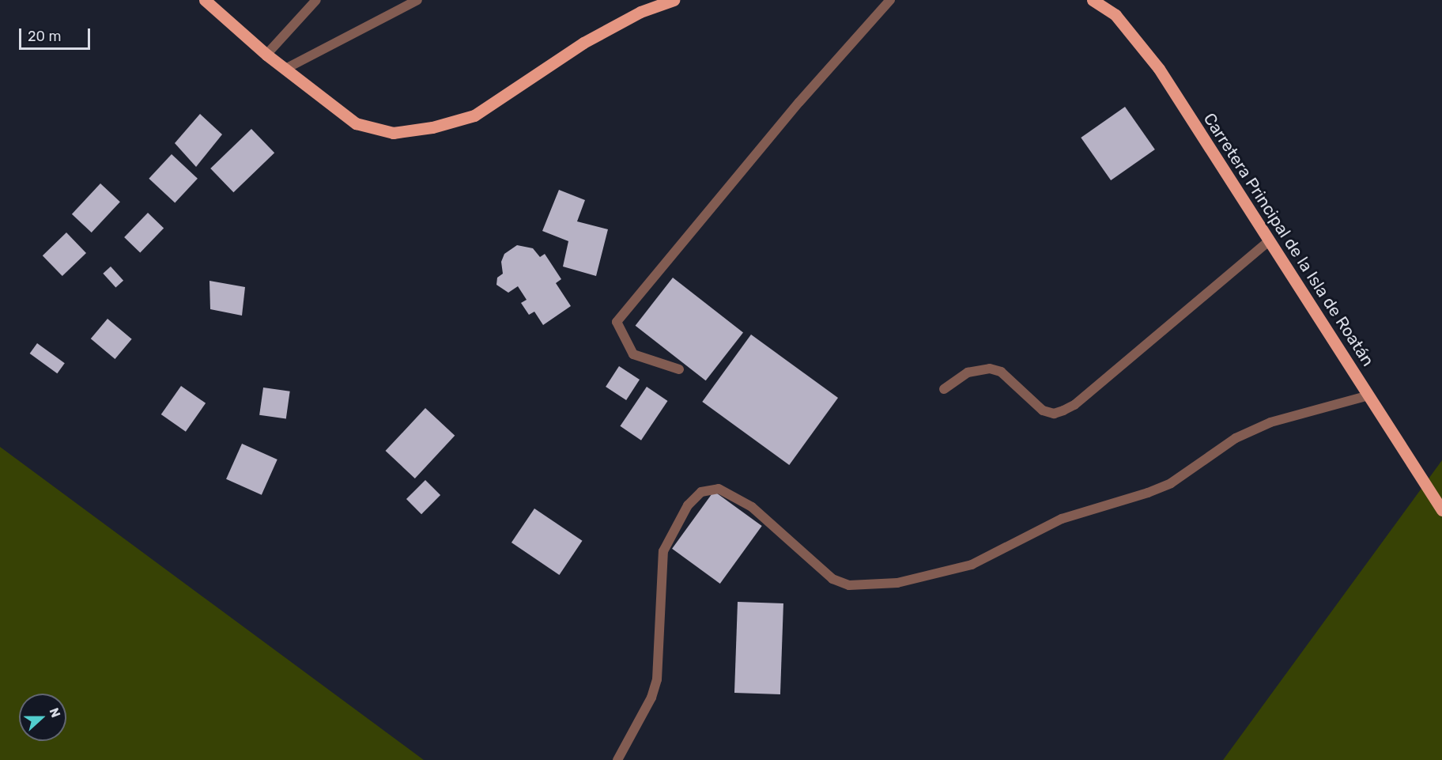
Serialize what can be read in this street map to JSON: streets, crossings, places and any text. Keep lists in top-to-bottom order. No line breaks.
{"streets":{"main road":["Carretera Principal de la Isla de Roatán"]},"scale_bar":"20 m","north":"right"}
